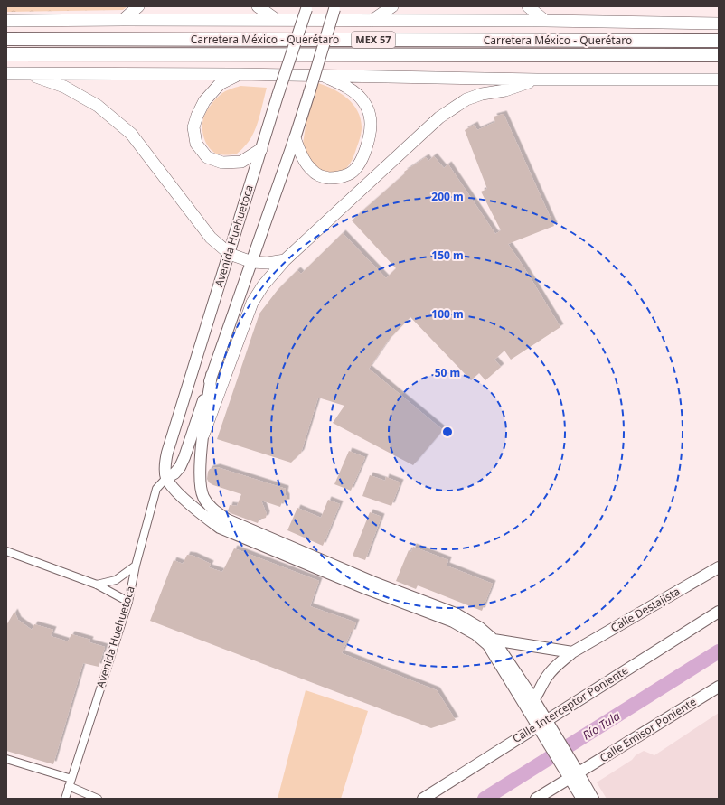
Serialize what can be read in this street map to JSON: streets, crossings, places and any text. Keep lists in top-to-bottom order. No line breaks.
{"streets":{"highway":["Carretera México - Querétaro","MEX 57"],"main road":["Avenida Huehuetoca","Calle Destajista","Calle Interceptor Poniente","Calle Emisor Poniente"]},"water":["Río Tula"],"rings":["200 m","150 m","100 m","50 m"]}
